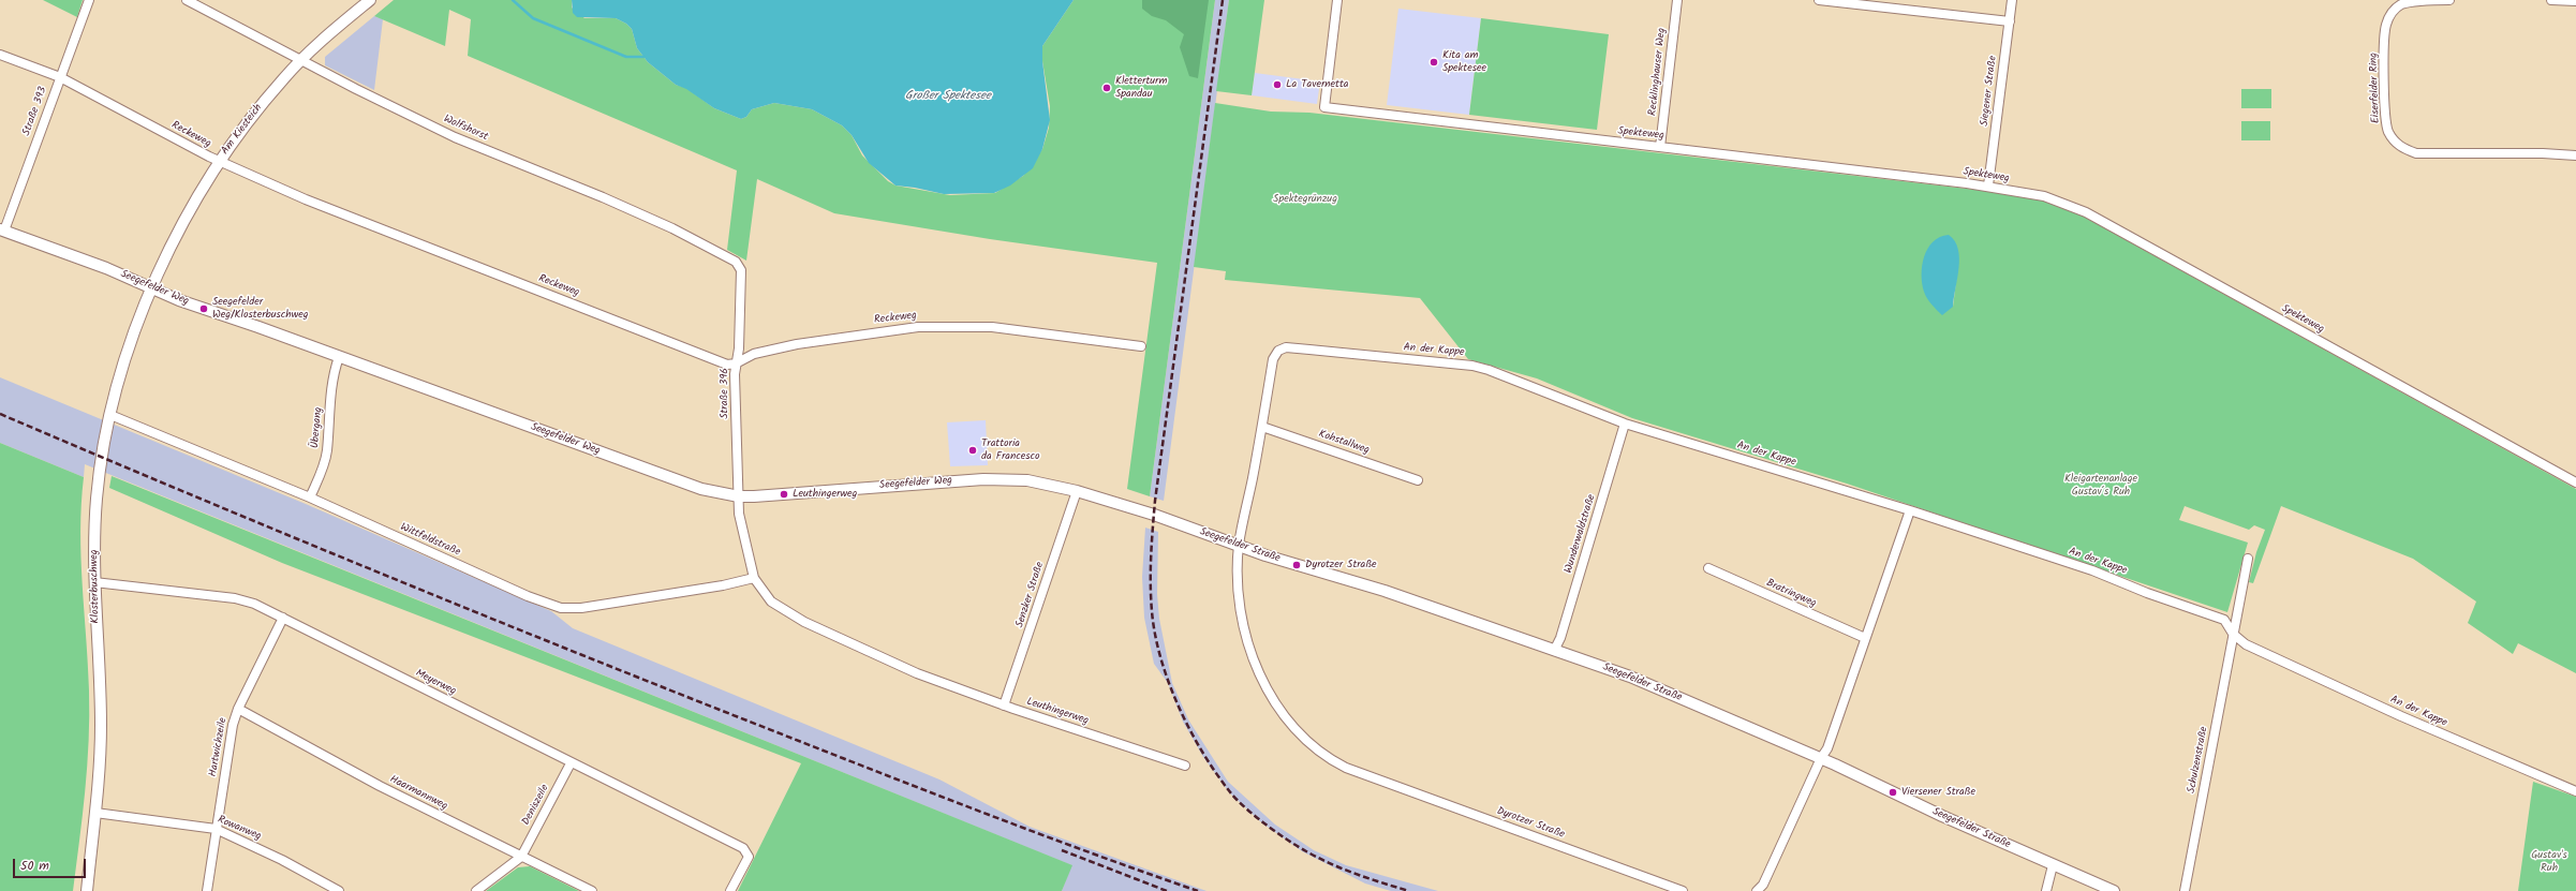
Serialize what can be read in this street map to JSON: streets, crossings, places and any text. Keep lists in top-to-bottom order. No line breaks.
{"streets":{"street":["Recklinghauser Weg","Eiserfelder Ring","Siegener Straße","Straße 393","Wolfshorst","Am Kiesteich","Spekteweg","Reckeweg","Seegefelder Weg","An der Kappe","Straße 396","Übergang","Kohstallweg","Wunderwaldstraße","Wittfeldstraße","Seegefelder Straße","Klosterbuschweg","Bratringweg","Senzker Straße","Meyerweg","Leuthingerweg","Hartwichzeile","Schulzenstraße","Haarmannweg","Deniszeile","Dyrotzer Straße","Rowanweg"]},"crossings":[["Recklinghauser Weg","Spekteweg"],["Siegener Straße","Spekteweg"],["Straße 393","Reckeweg"],["Straße 393","Seegefelder Weg"],["Wolfshorst","Am Kiesteich"],["Wolfshorst","Straße 396"],["Am Kiesteich","Reckeweg"],["Am Kiesteich","Seegefelder Weg"],["Am Kiesteich","Klosterbuschweg"],["Reckeweg","Straße 396"],["Seegefelder Weg","Straße 396"],["Seegefelder Weg","Übergang"],["Seegefelder Weg","Seegefelder Straße"],["Seegefelder Weg","Klosterbuschweg"],["Seegefelder Weg","Senzker Straße"],["Seegefelder Weg","Leuthingerweg"],["An der Kappe","Wunderwaldstraße"],["An der Kappe","Schulzenstraße"],["An der Kappe","Dyrotzer Straße"],["Straße 396","Leuthingerweg"],["Übergang","Wittfeldstraße"],["Kohstallweg","Dyrotzer Straße"],["Wunderwaldstraße","Seegefelder Straße"],["Wittfeldstraße","Klosterbuschweg"],["Wittfeldstraße","Leuthingerweg"],["Seegefelder Straße","Dyrotzer Straße"],["Klosterbuschweg","Meyerweg"],["Klosterbuschweg","Rowanweg"],["Senzker Straße","Leuthingerweg"],["Meyerweg","Hartwichzeile"],["Meyerweg","Deniszeile"],["Hartwichzeile","Haarmannweg"],["Hartwichzeile","Rowanweg"],["Haarmannweg","Deniszeile"]],"water":["Großer Spektesee"],"parks":["Spektegrünzug","Kleigartenanlage Gustav´s Ruh","Gustav's Ruh"],"places":["Kita am Spektesee","La Tavernetta","Kletterturm Spandau","Seegefelder Weg/Klosterbuschweg","Trattoria da Francesco","Leuthingerweg","Dyrotzer Straße","Viersener Straße"],"scale_bar":"50 m"}
